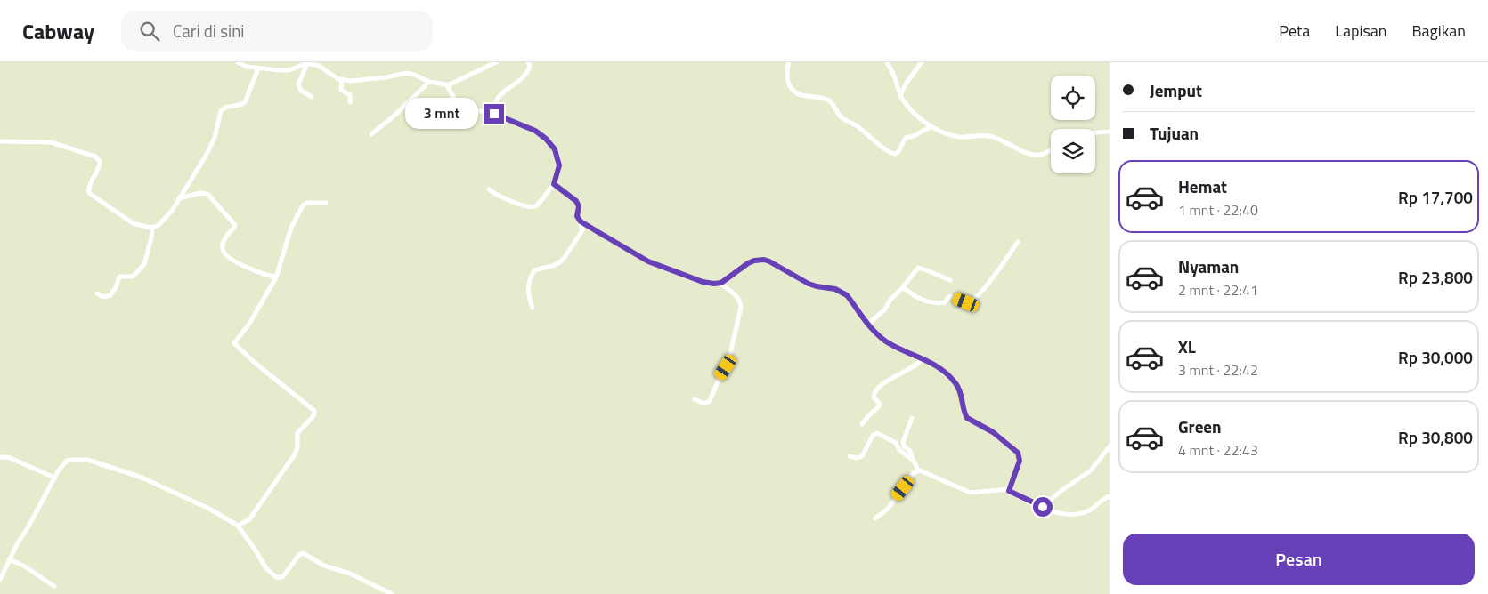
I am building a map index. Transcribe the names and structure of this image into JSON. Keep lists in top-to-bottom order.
{
  "page": {
    "header": "Cabway",
    "search": "Cari di sini",
    "nav": ["Peta", "Lapisan", "Bagikan"],
    "banner": ["Jemput", "Tujuan"],
    "bubble": "3 mnt",
    "list": [
      {
        "name": "Hemat",
        "note": "1 mnt · 22:40",
        "value": "Rp 17,700"
      },
      {
        "name": "Nyaman",
        "note": "2 mnt · 22:41",
        "value": "Rp 23,800"
      },
      {
        "name": "XL",
        "note": "3 mnt · 22:42",
        "value": "Rp 30,000"
      },
      {
        "name": "Green",
        "note": "4 mnt · 22:43",
        "value": "Rp 30,800"
      }
    ],
    "buttons": "Pesan"
  }
}
